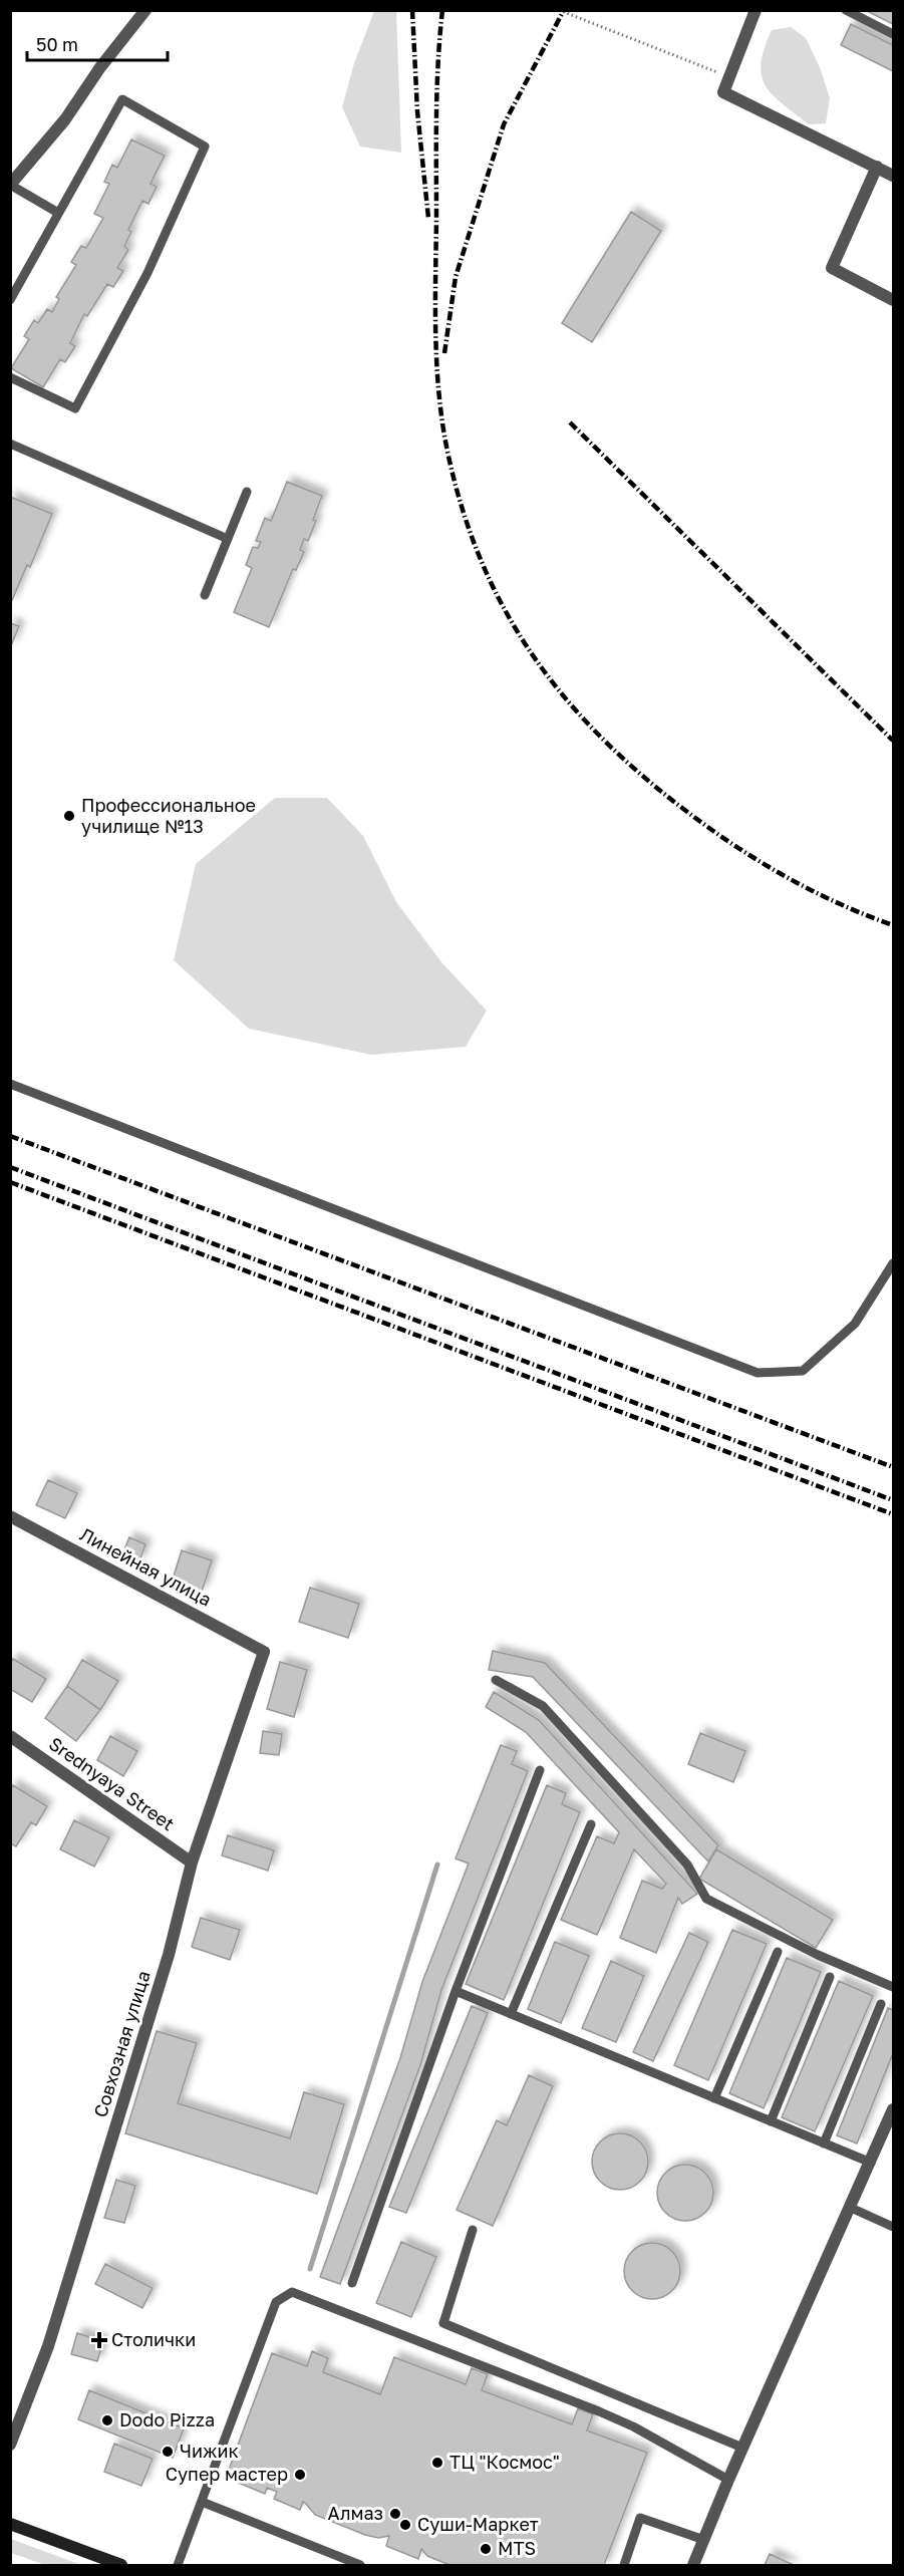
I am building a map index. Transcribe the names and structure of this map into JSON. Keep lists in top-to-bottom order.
{
  "streets": {
    "street": ["Линейная улица", "Srednyaya Street", "Совхозная улица"]
  },
  "crossings": [
    ["Линейная улица", "Совхозная улица"],
    ["Srednyaya Street", "Совхозная улица"]
  ],
  "places": {
    "other": [
      "Профессиональное училище №13",
      "Dodo Pizza",
      "Чижик",
      "ТЦ \"Космос\"",
      "Супер мастер",
      "Алмаз",
      "Суши-Маркет",
      "MTS"
    ],
    "health": ["Столички"]
  },
  "scale_bar": "50 m"
}
